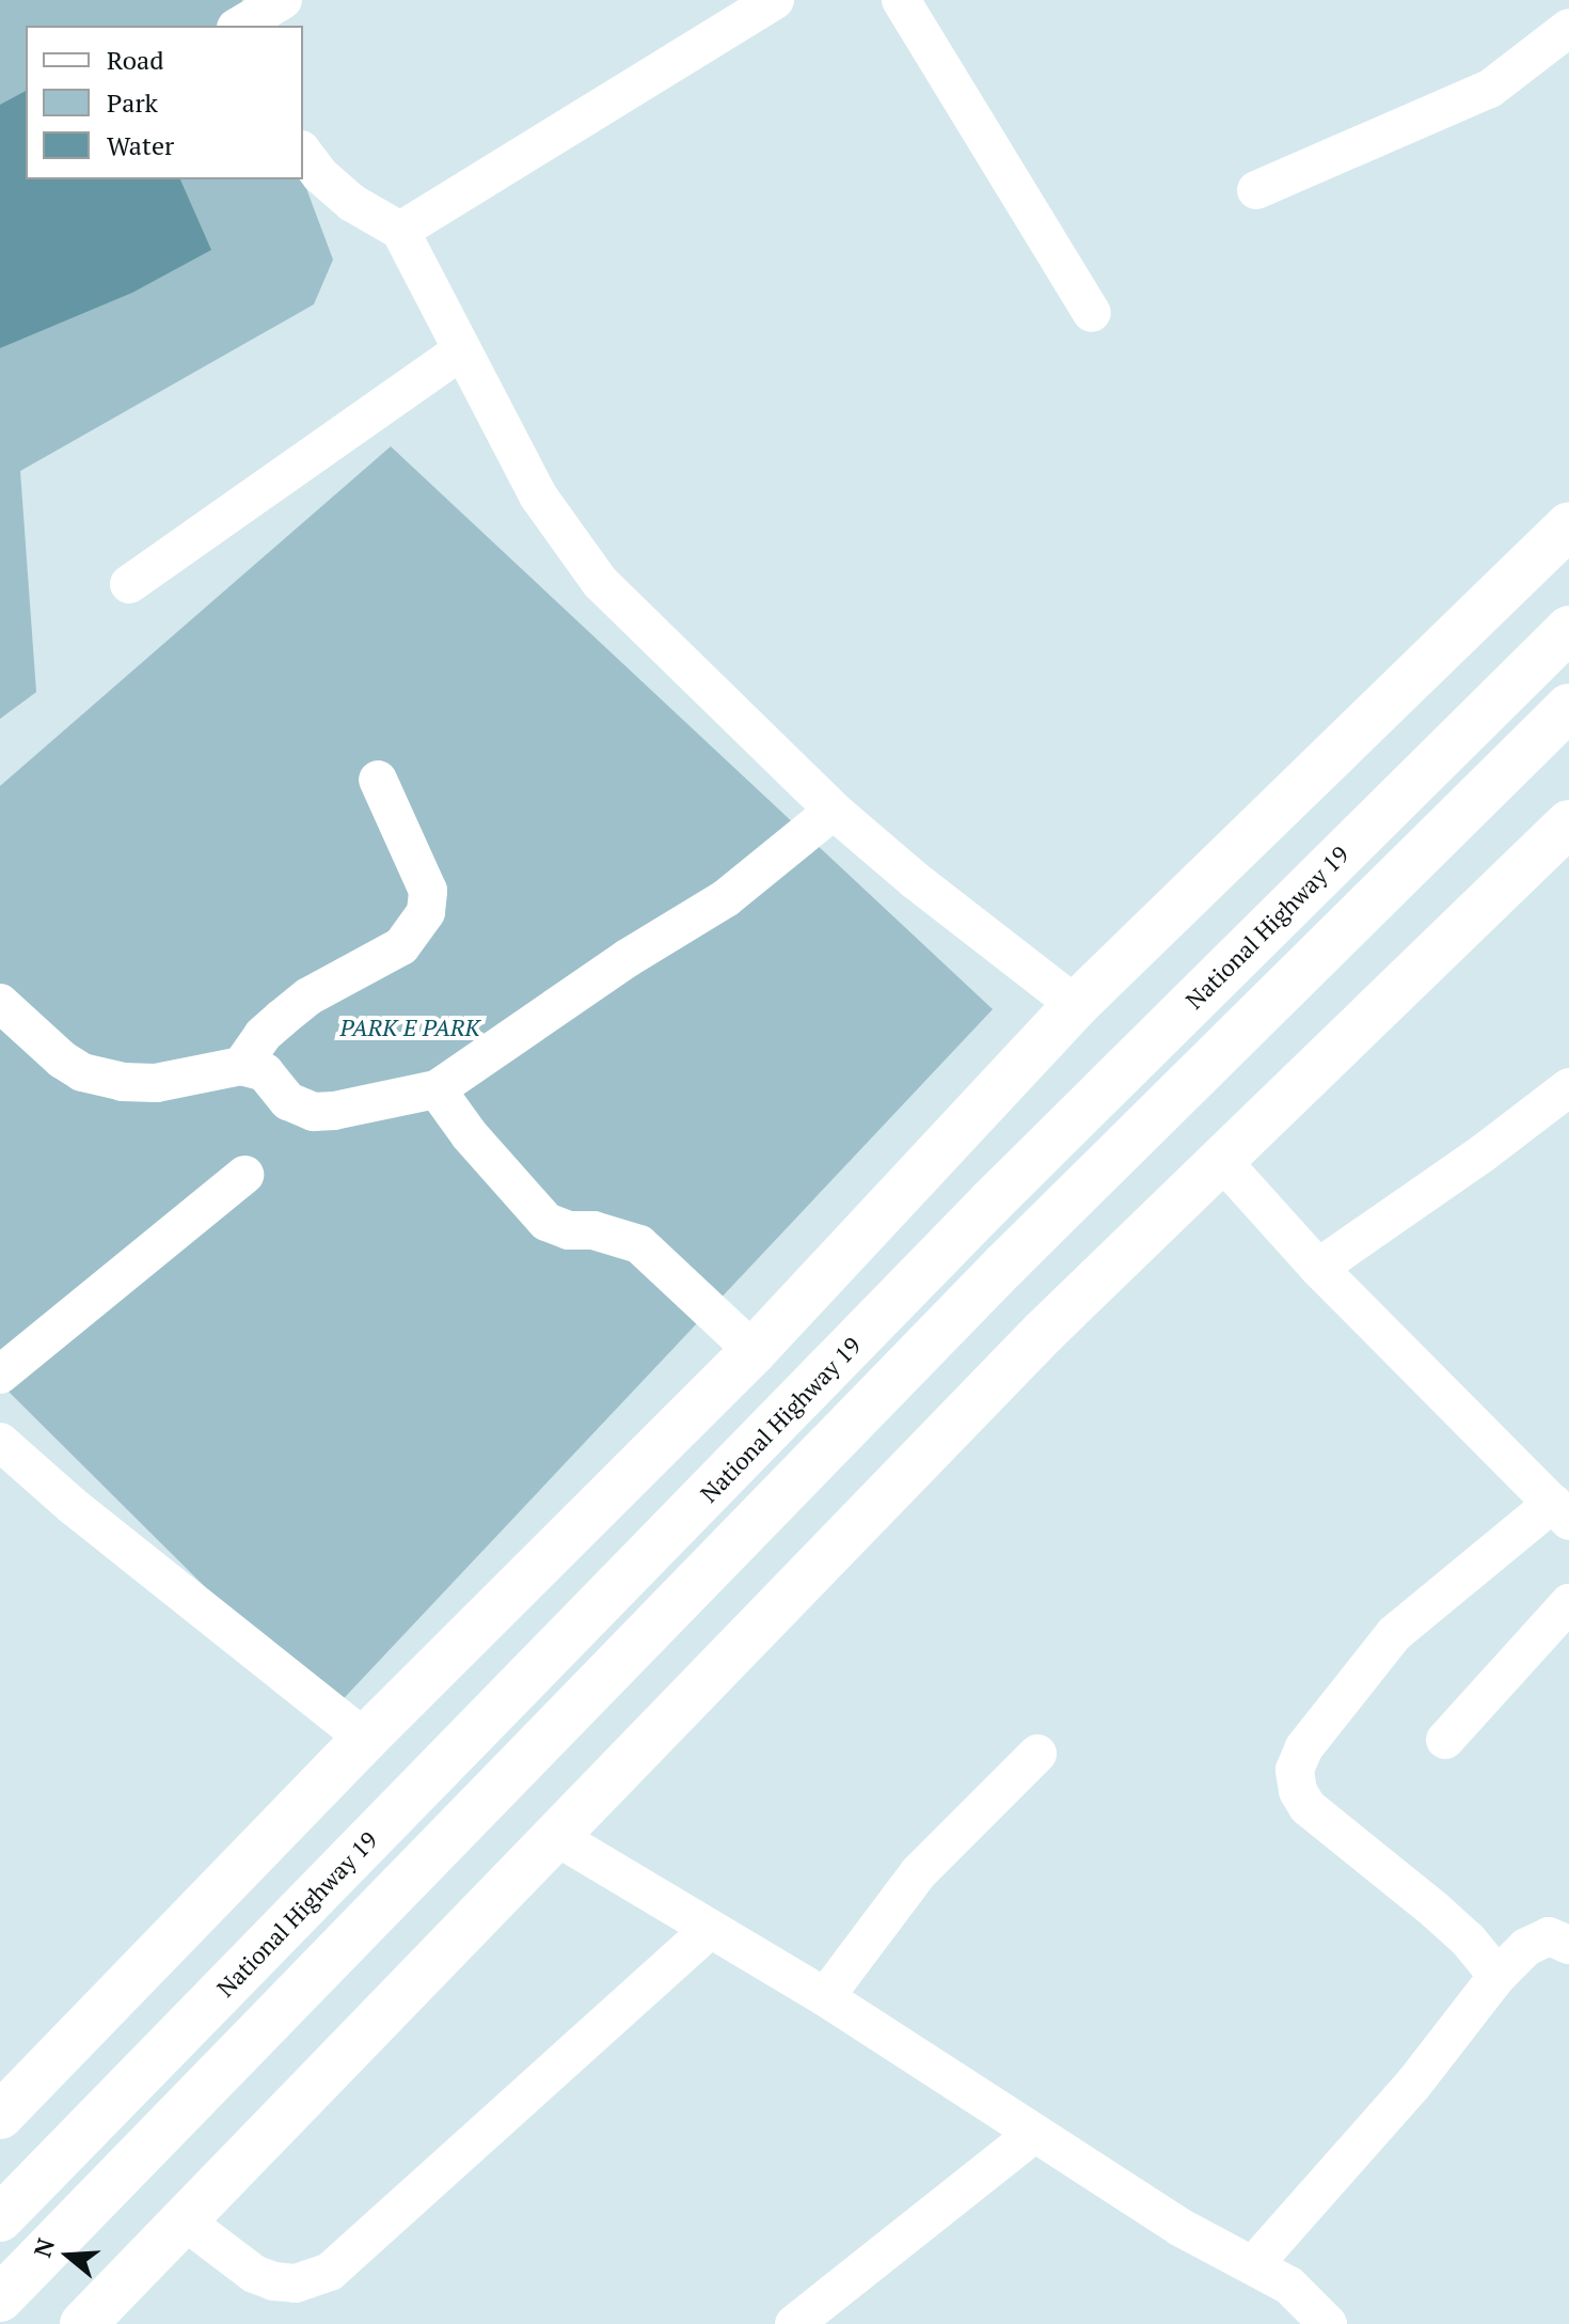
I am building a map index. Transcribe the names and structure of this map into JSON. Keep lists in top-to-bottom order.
{
  "streets": {
    "main road": ["National Highway 19"]
  },
  "parks": ["PARK E PARK"],
  "legend": ["Road", "Park", "Water"],
  "north": "left"
}
